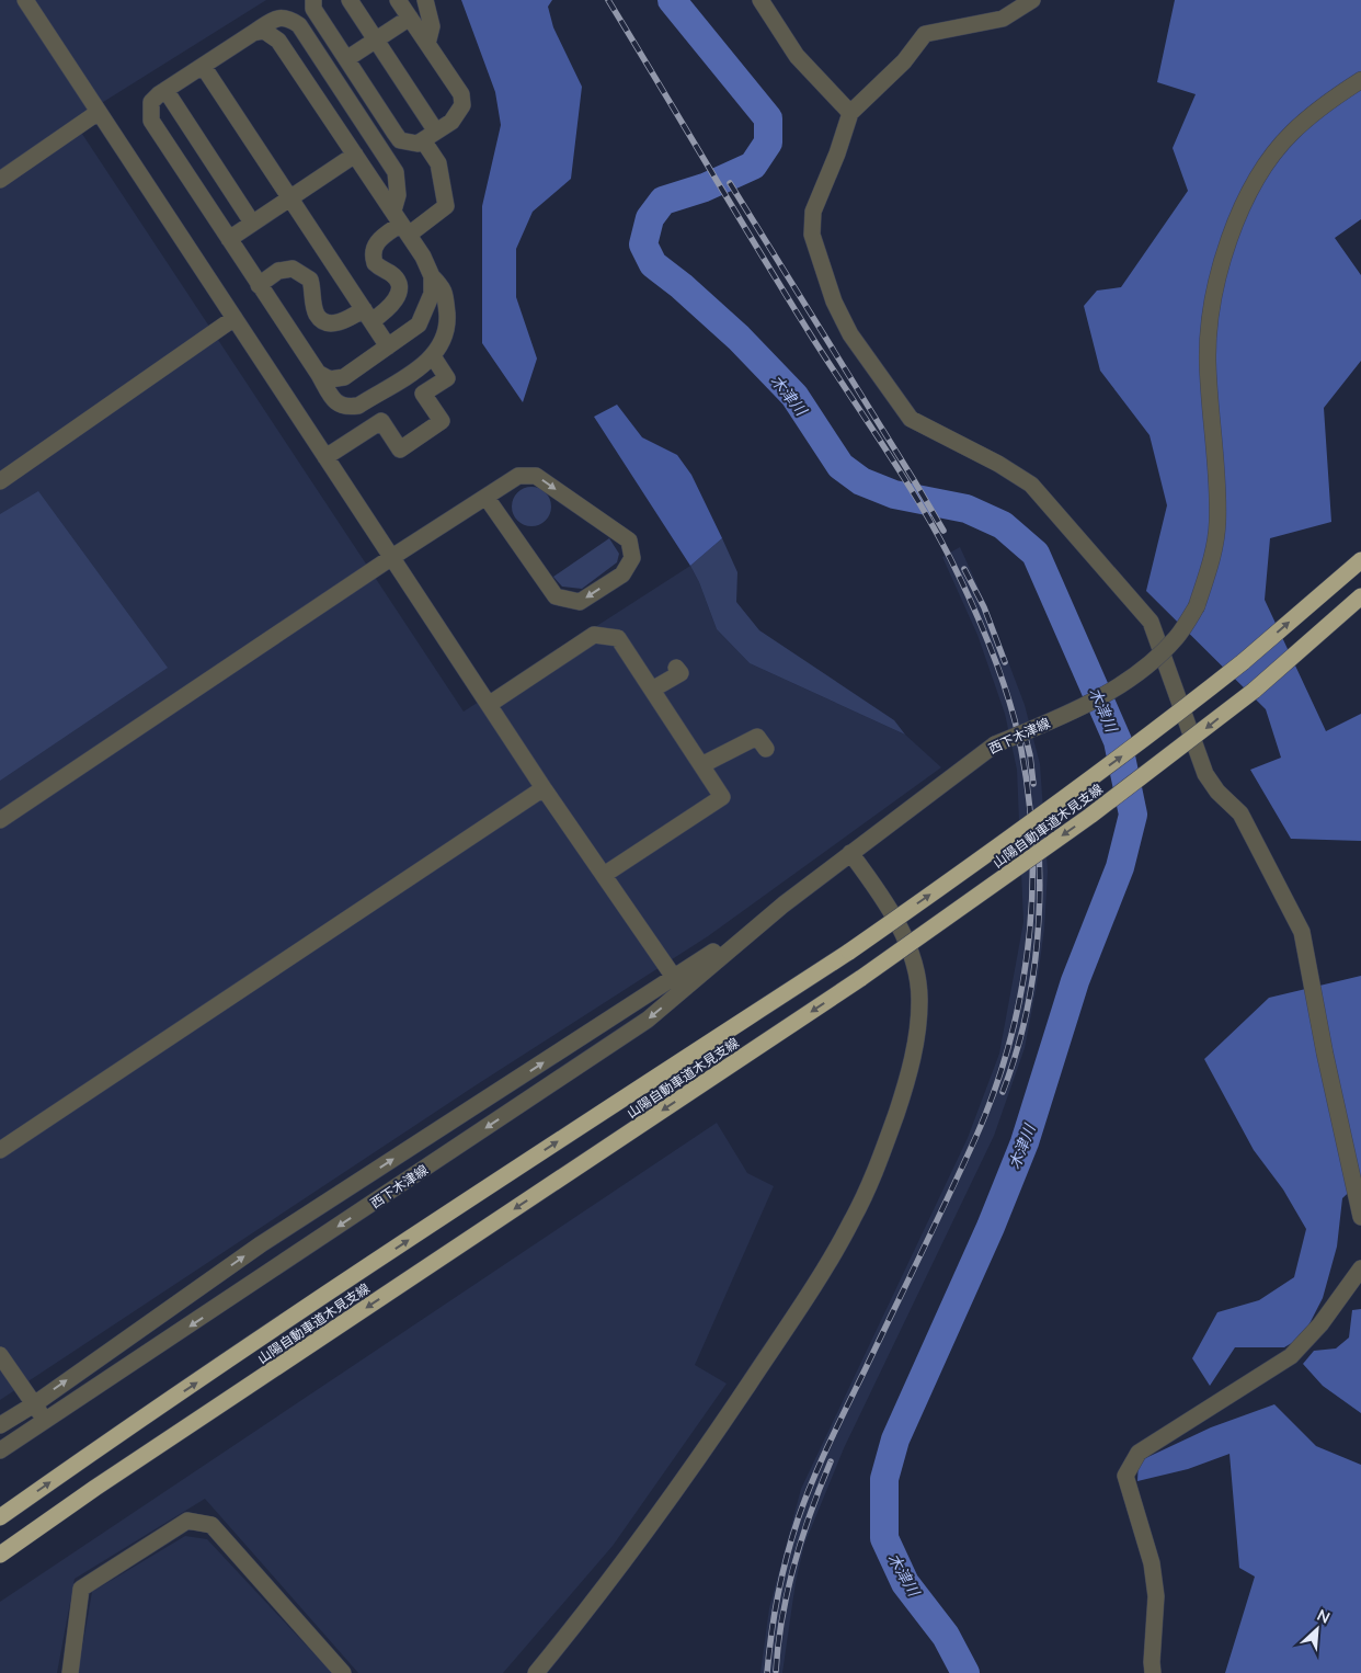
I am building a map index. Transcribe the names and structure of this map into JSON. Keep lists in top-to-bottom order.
{
  "streets": {
    "highway": ["山陽自動車道木見支線"],
    "street": ["西下木津線"]
  },
  "water": ["木津川"],
  "north": "top right"
}
